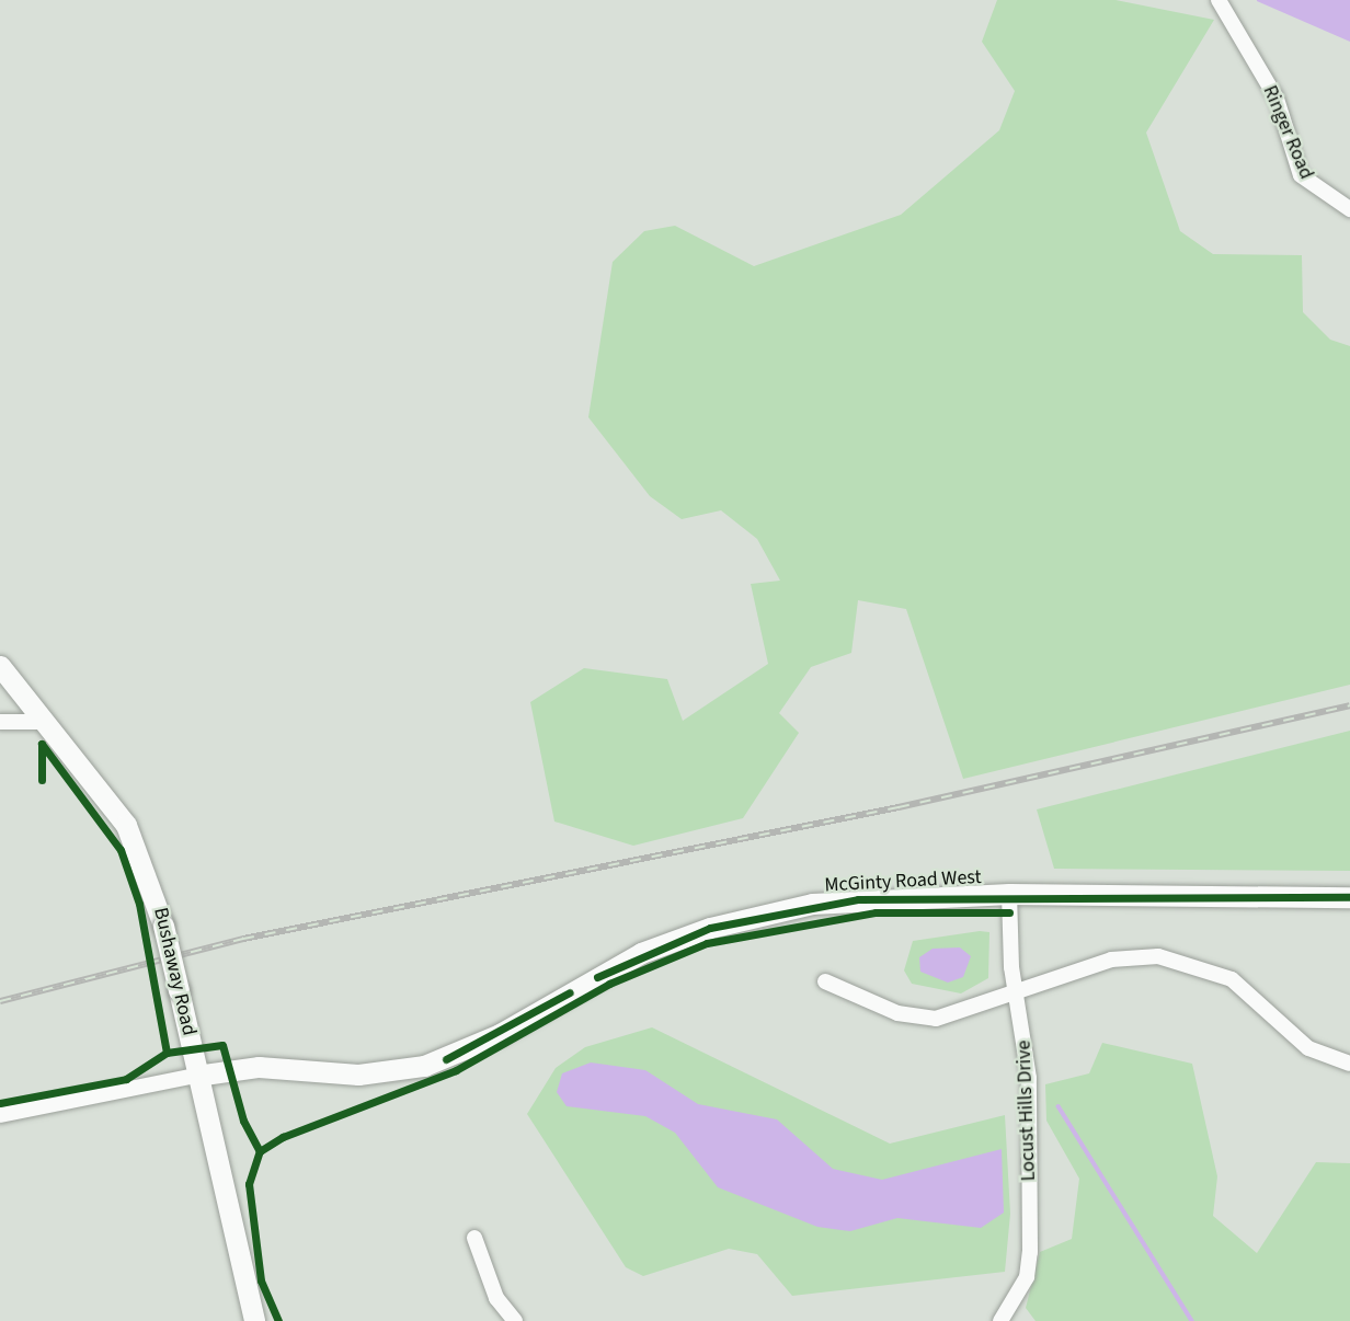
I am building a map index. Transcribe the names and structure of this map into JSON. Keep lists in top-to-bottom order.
{
  "streets": {
    "main road": ["McGinty Road West", "Bushaway Road"],
    "street": ["Ringer Road", "Locust Hills Drive"]
  },
  "crossings": [
    ["McGinty Road West", "Bushaway Road"],
    ["McGinty Road West", "Locust Hills Drive"]
  ]
}
